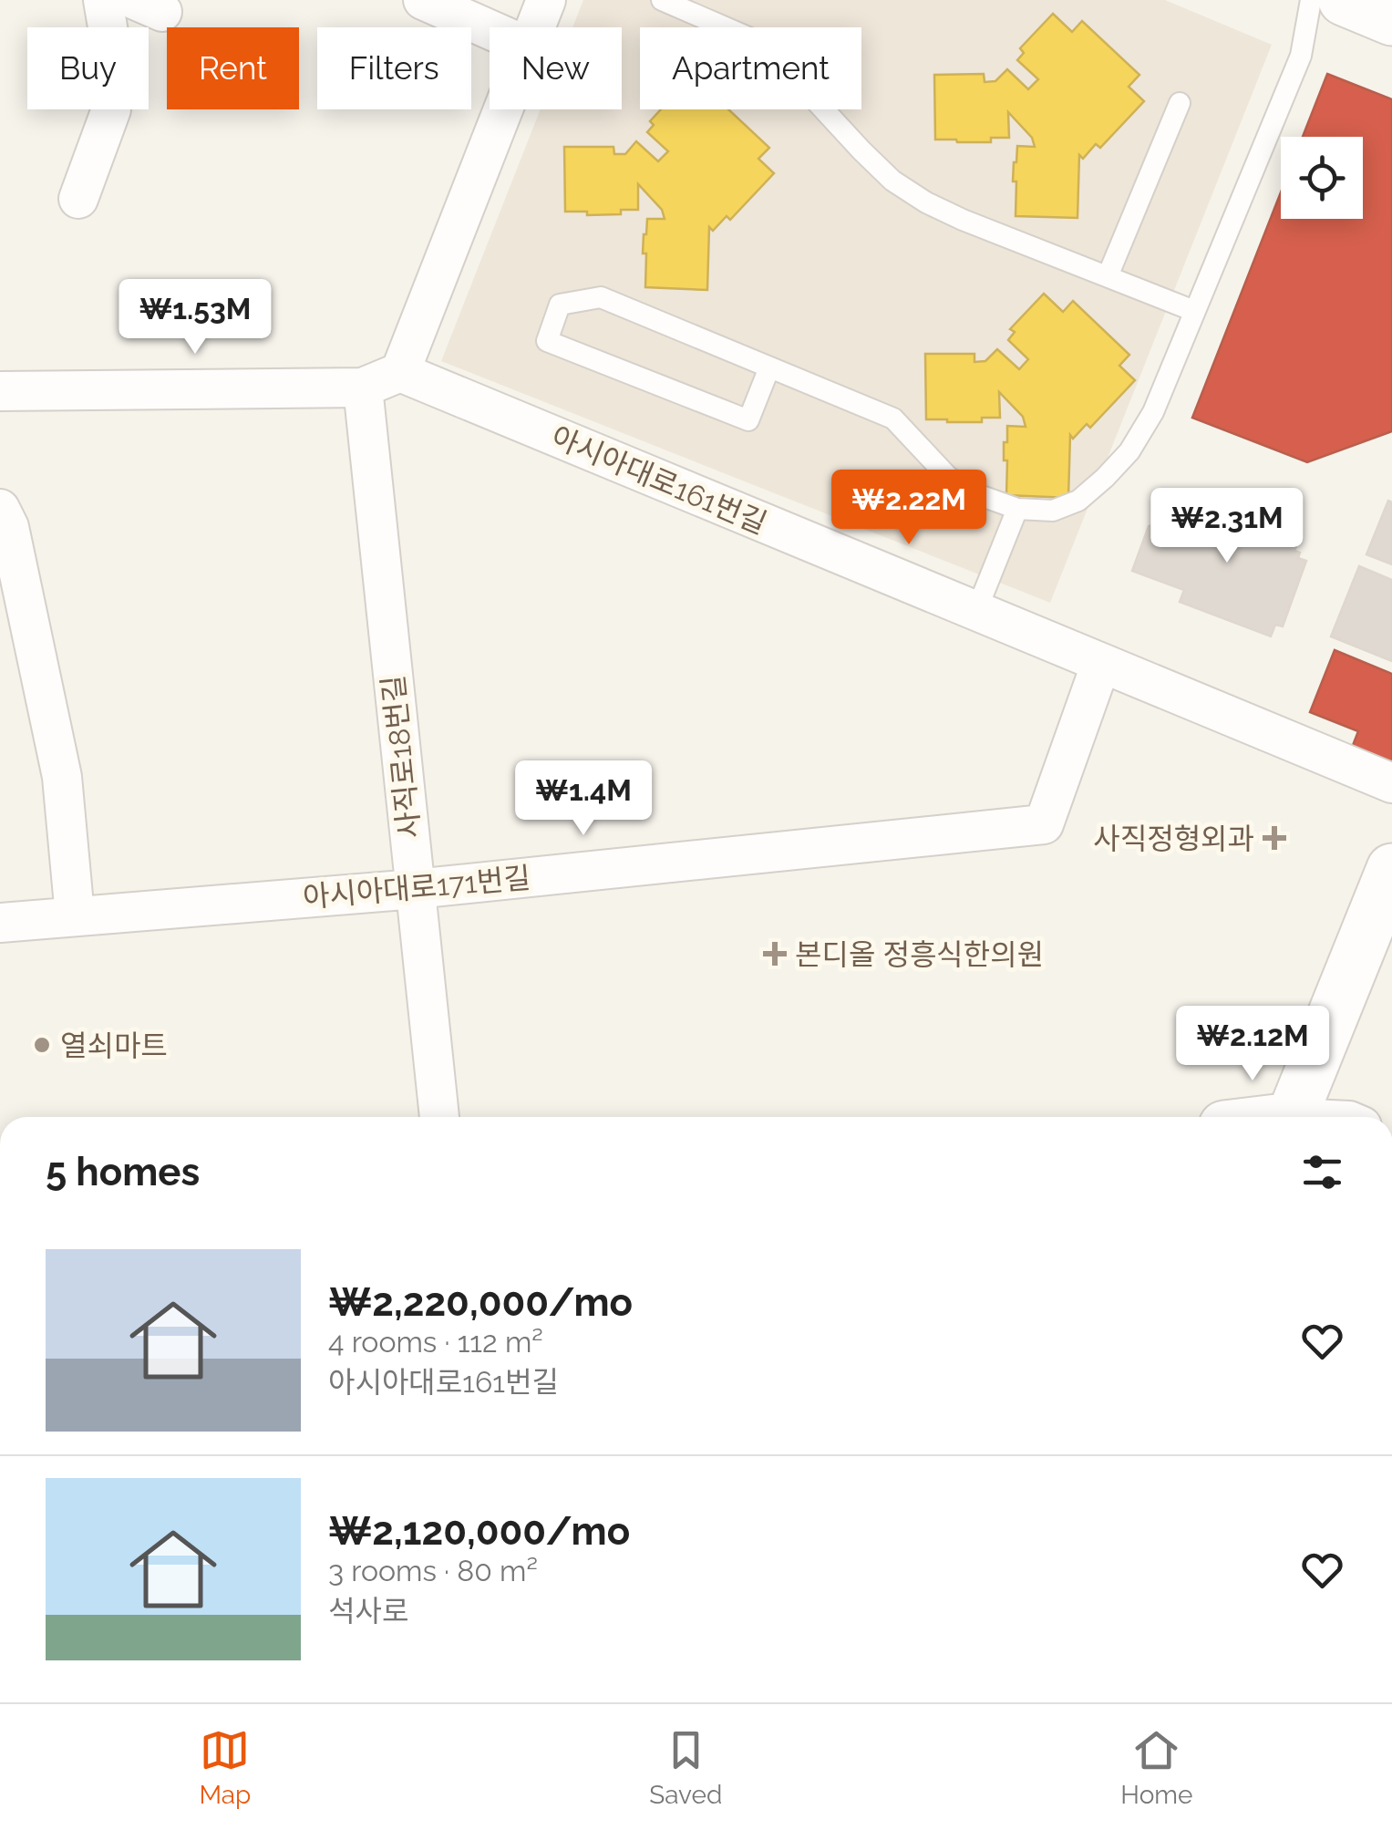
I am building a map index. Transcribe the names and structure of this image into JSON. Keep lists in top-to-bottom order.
{
  "streets": {
    "street": ["아시아대로161번길", "사직로18번길", "아시아대로171번길"]
  },
  "crossings": [
    ["아시아대로161번길", "아시아대로171번길"],
    ["사직로18번길", "아시아대로171번길"]
  ],
  "places": {
    "health": ["사직정형외과", "본디올 정흥식한의원"],
    "other": ["열쇠마트"]
  },
  "page": {
    "chip": [
      "Buy",
      "Rent",
      "Filters",
      "New",
      "Apartment"
    ],
    "price": [
      "₩1.53M",
      "₩2.22M",
      "₩2.31M",
      "₩1.4M",
      "₩2.12M"
    ],
    "heading": "5 homes",
    "list": [
      {
        "name": "₩2,220,000/mo",
        "note": "4 rooms · 112 m² · 아시아대로161번길"
      },
      {
        "name": "₩2,120,000/mo",
        "note": "3 rooms · 80 m² · 석사로"
      }
    ],
    "tabs": ["Map", "Saved", "Home"]
  }
}
